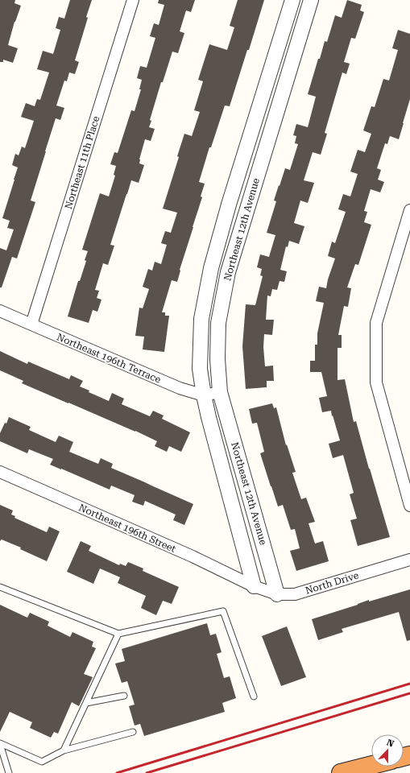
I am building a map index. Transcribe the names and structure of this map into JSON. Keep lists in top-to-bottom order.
{
  "streets": {
    "street": [
      "Northeast 11th Place",
      "Northeast 12th Avenue",
      "Northeast 196th Terrace",
      "Northeast 196th Street",
      "North Drive"
    ]
  },
  "crossings": [
    ["Northeast 11th Place", "Northeast 196th Terrace"],
    ["Northeast 12th Avenue", "Northeast 196th Terrace"],
    ["Northeast 12th Avenue", "Northeast 196th Street"],
    ["Northeast 12th Avenue", "North Drive"],
    ["Northeast 196th Street", "North Drive"]
  ],
  "north": "top"
}
